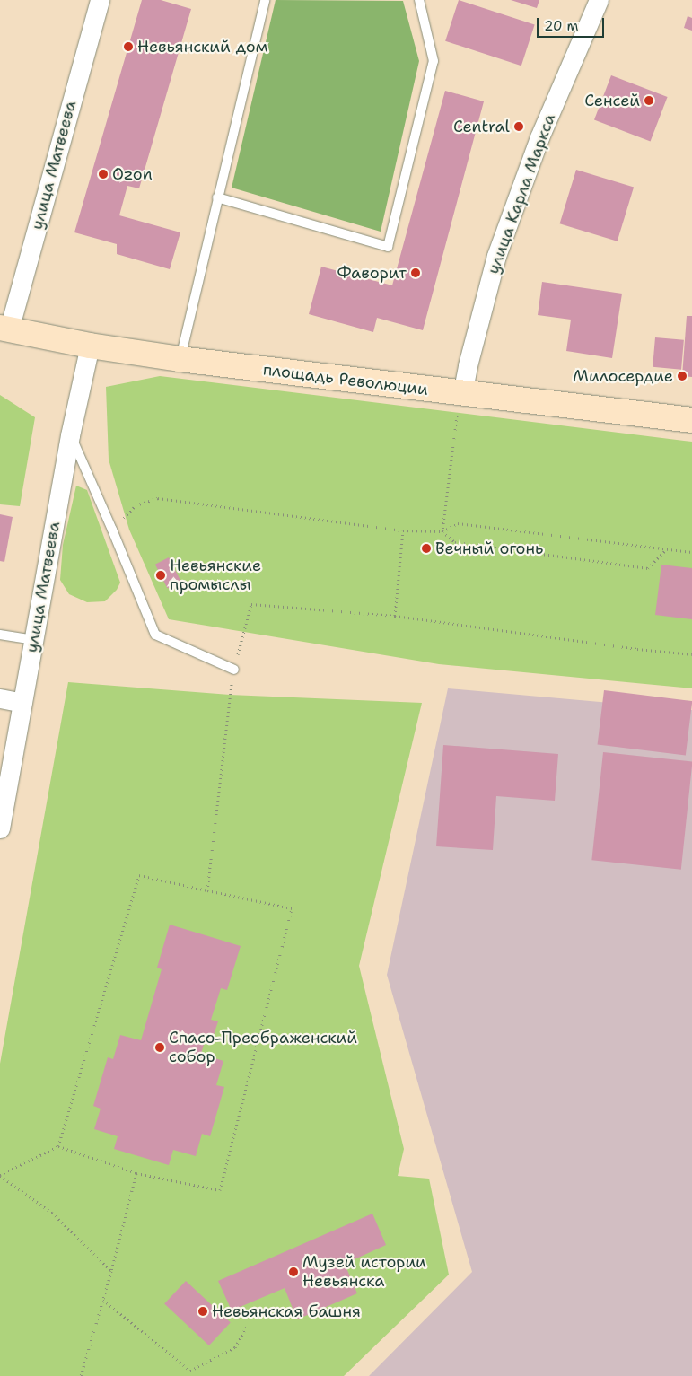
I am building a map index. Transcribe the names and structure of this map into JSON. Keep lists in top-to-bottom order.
{
  "streets": {
    "street": ["улица Матвеева", "улица Карла Маркса", "площадь Революции"]
  },
  "crossings": [
    ["улица Матвеева", "площадь Революции"],
    ["улица Карла Маркса", "площадь Революции"]
  ],
  "places": [
    "Невьянский дом",
    "Сенсей",
    "Central",
    "Ozon",
    "Фаворит",
    "Милосердие",
    "Вечный огонь",
    "Невьянские промыслы",
    "Спасо-Преображенский собор",
    "Музей истории Невьянска",
    "Невьянская башня"
  ],
  "scale_bar": "20 m"
}
